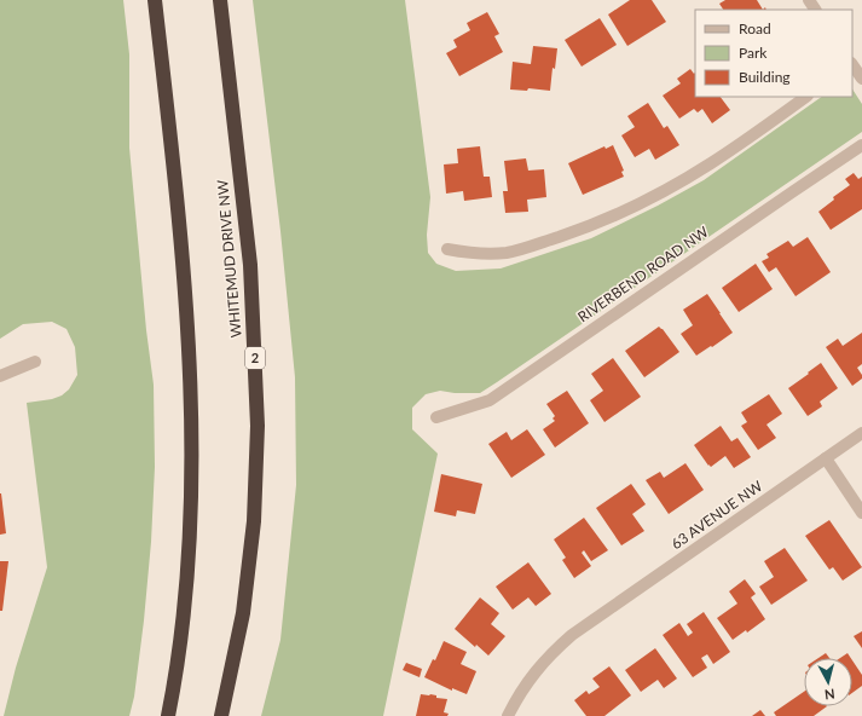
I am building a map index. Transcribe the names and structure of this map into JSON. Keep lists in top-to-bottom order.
{
  "streets": {
    "highway": ["WHITEMUD DRIVE NW", "2"],
    "street": ["RIVERBEND ROAD NW", "63 AVENUE NW"]
  },
  "legend": ["Road", "Park", "Building"],
  "north": "bottom"
}
